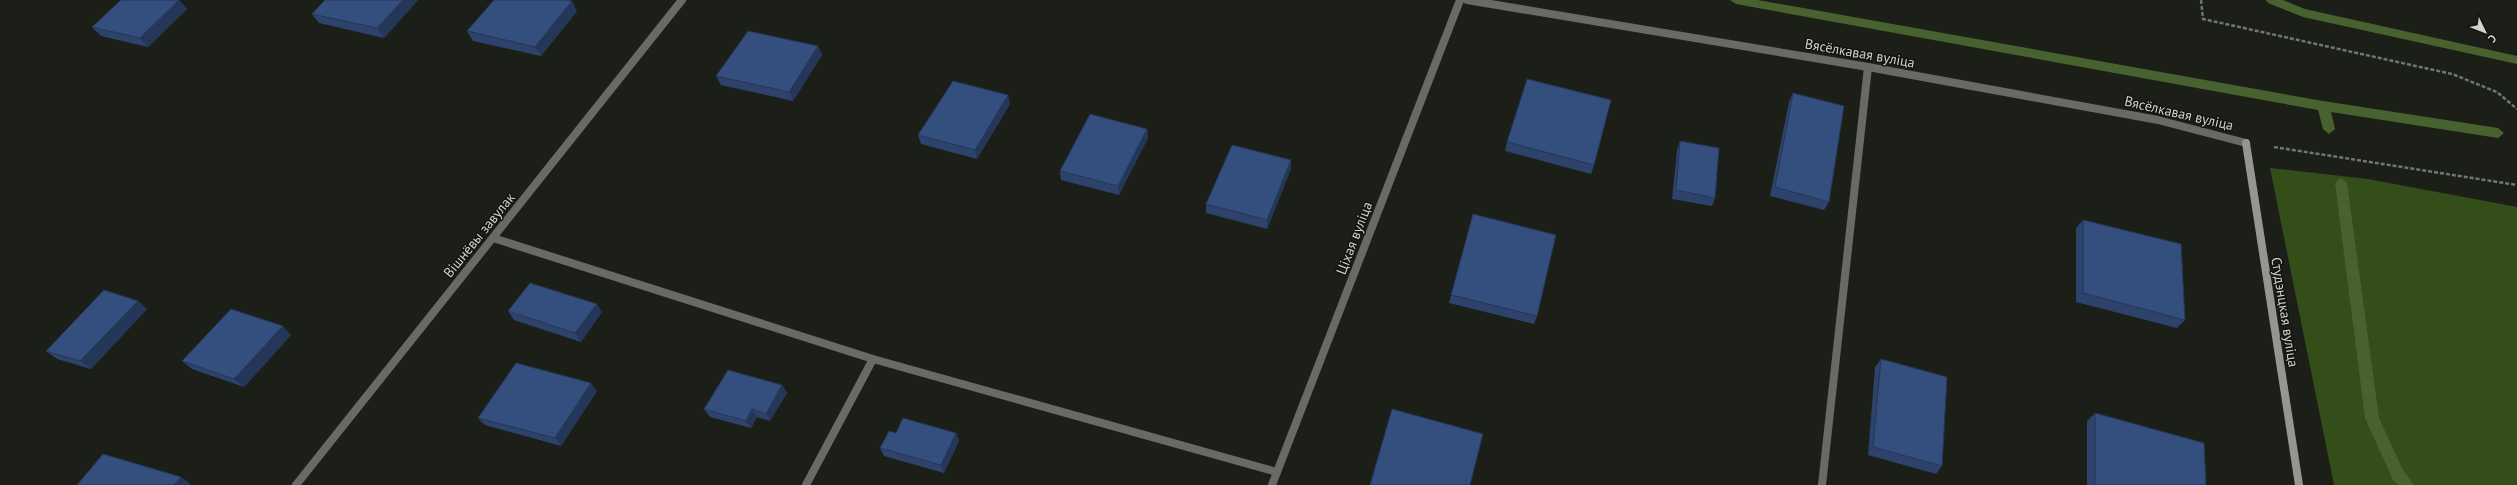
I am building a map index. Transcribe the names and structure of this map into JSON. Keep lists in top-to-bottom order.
{
  "streets": {
    "street": [
      "Вясёлкавая вуліца",
      "Вішнёвы завулак",
      "Ціхая вуліца",
      "Студэнцкая вуліца"
    ]
  },
  "crossings": [
    ["Вясёлкавая вуліца", "Студэнцкая вуліца"]
  ],
  "north": "bottom right"
}
